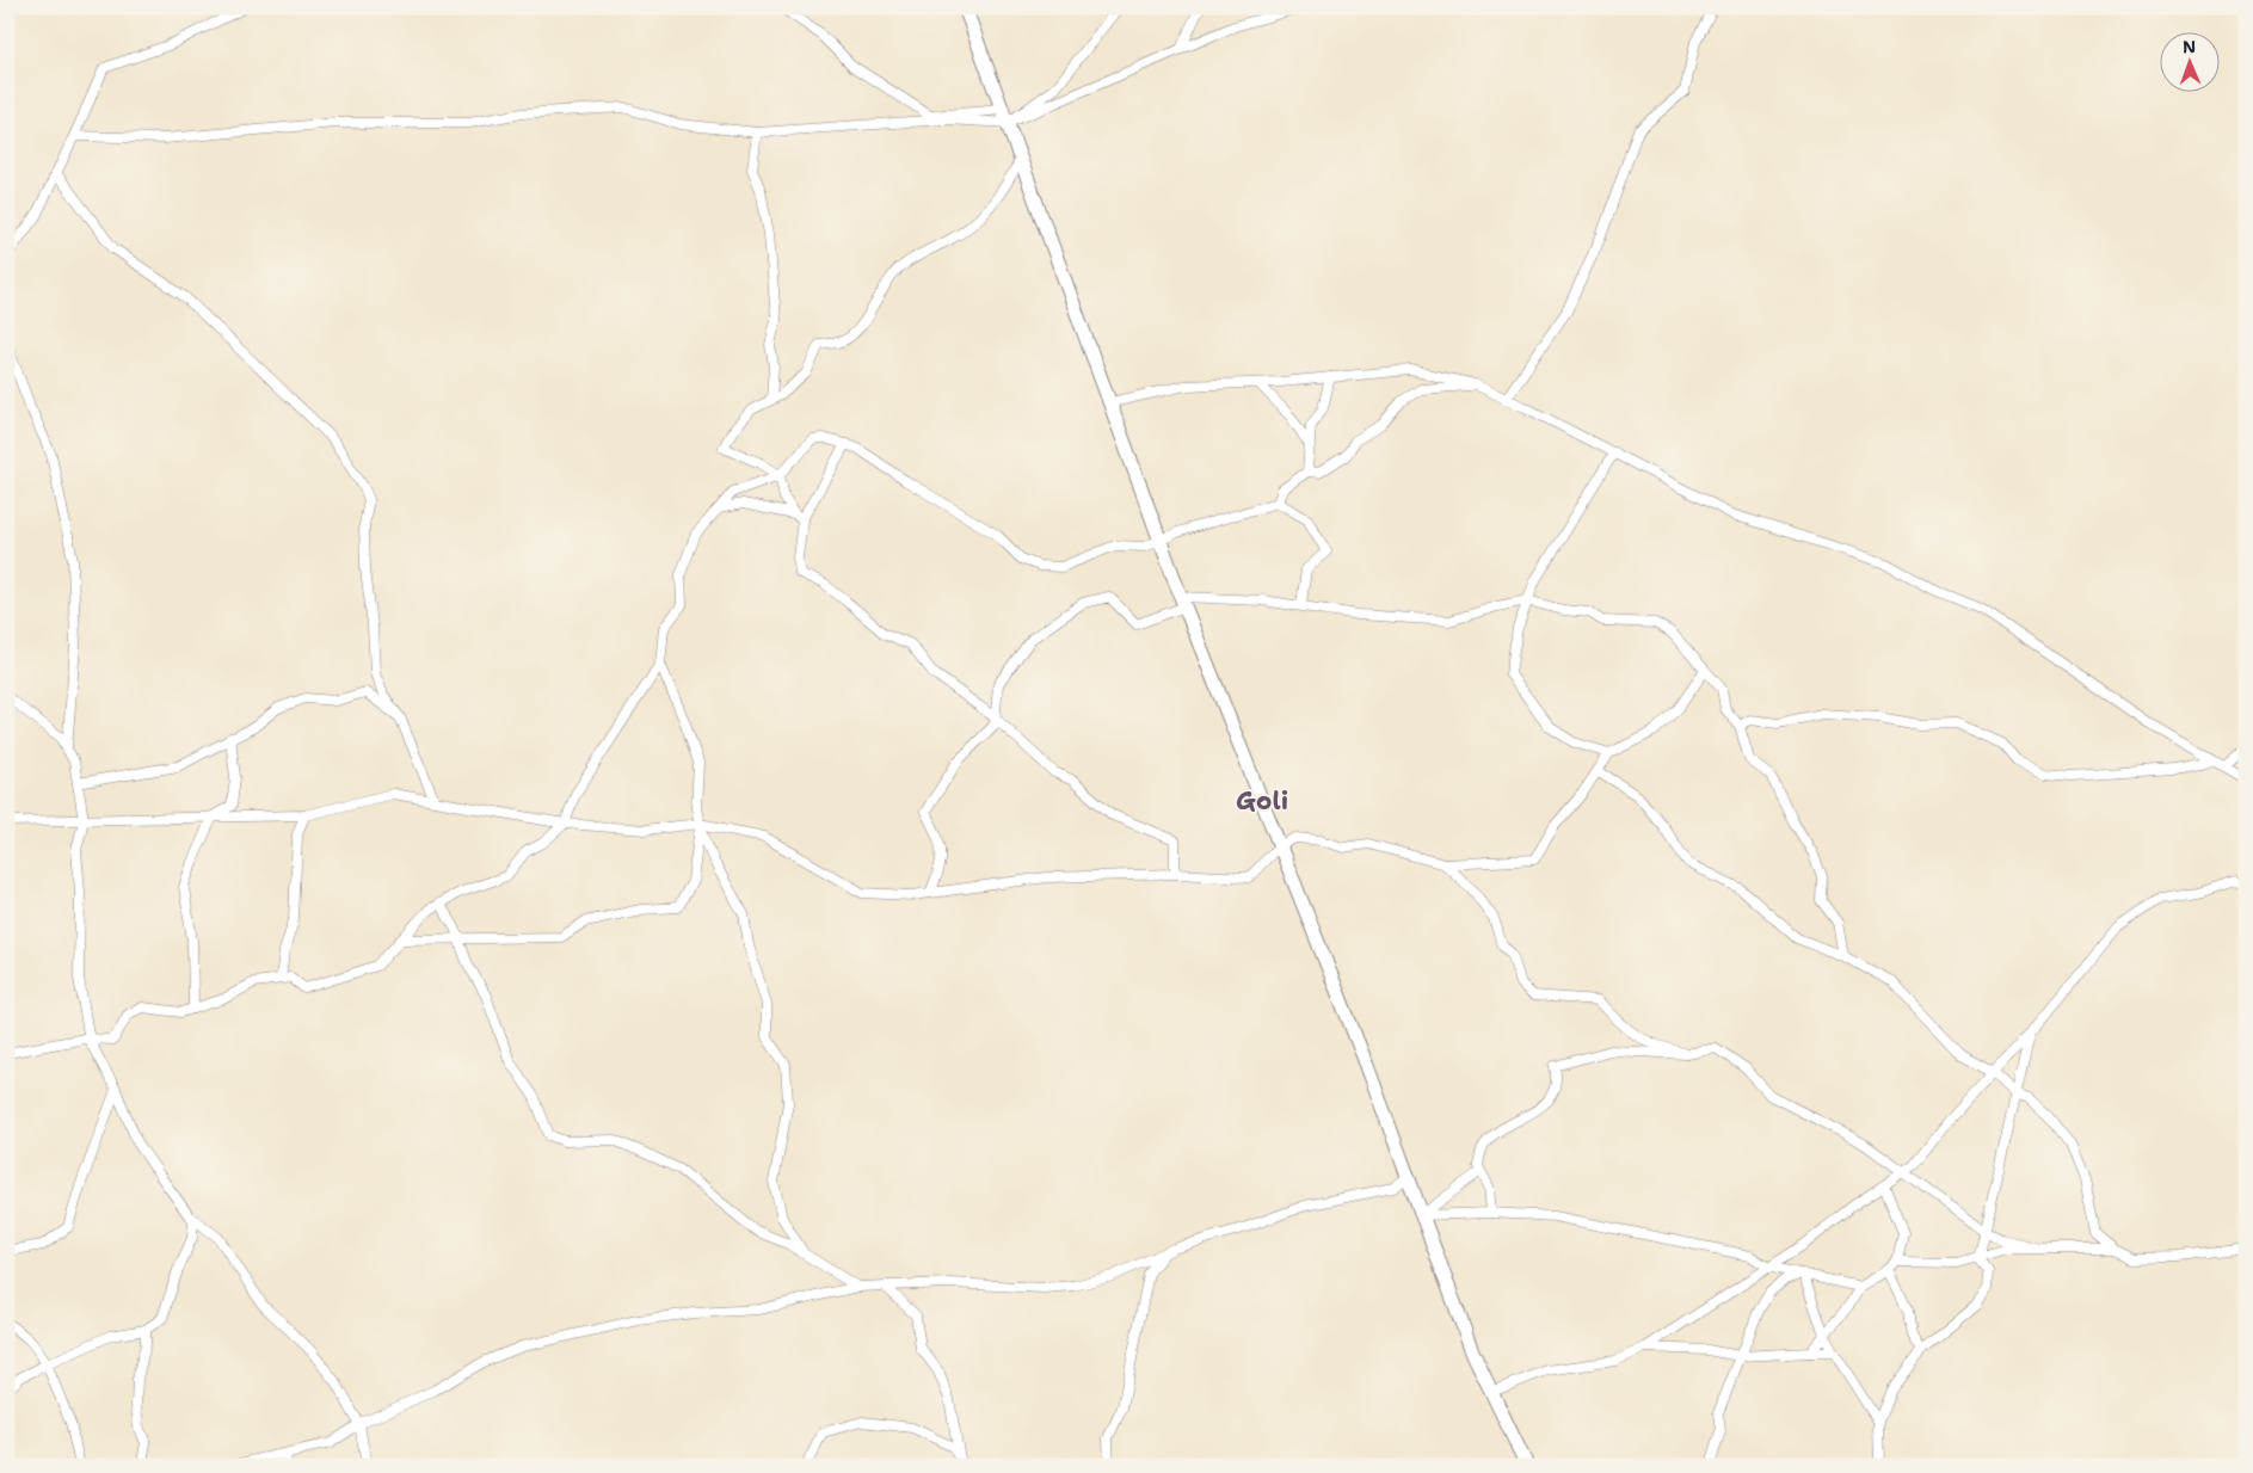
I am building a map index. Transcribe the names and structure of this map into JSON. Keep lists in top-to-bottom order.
{
  "districts": ["Goli"],
  "north": "top"
}
